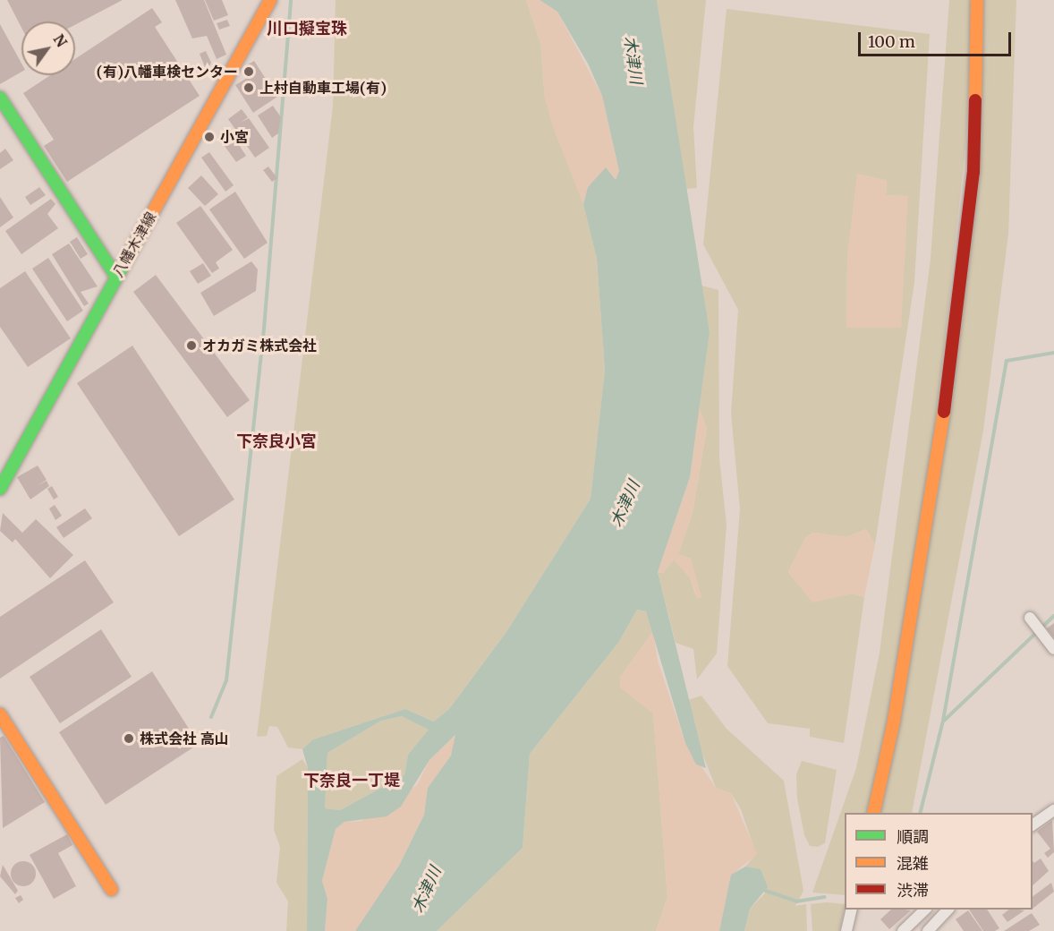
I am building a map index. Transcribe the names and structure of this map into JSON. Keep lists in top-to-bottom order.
{
  "streets": {
    "street": ["八幡木津線"]
  },
  "districts": ["川口擬宝珠", "下奈良小宮", "下奈良一丁堤"],
  "water": ["木津川"],
  "places": [
    "(有)八幡車検センター",
    "上村自動車工場(有)",
    "小宮",
    "オカガミ株式会社",
    "株式会社 高山"
  ],
  "legend": ["順調", "混雑", "渋滞"],
  "scale_bar": "100 m",
  "north": "top right"
}
